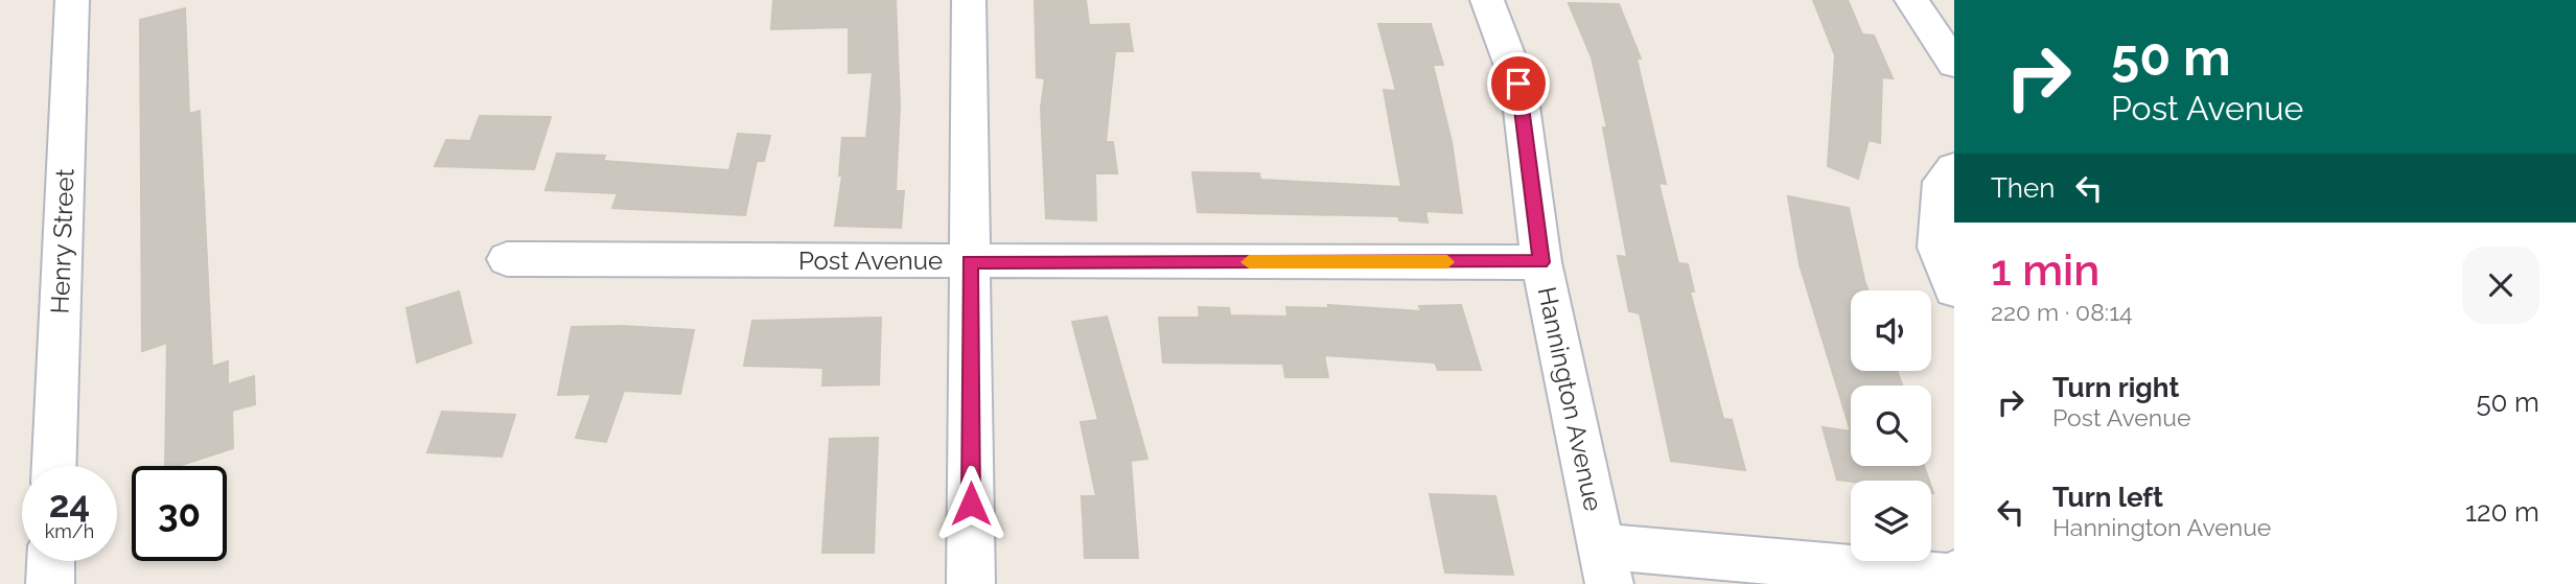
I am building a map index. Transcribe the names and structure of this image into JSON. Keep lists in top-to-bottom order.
{
  "streets": {
    "street": ["Henry Street", "Post Avenue", "Hannington Avenue"]
  },
  "crossings": [
    ["Post Avenue", "Hannington Avenue"]
  ],
  "page": {
    "turn": ["50 m", "Post Avenue"],
    "then": "Then",
    "heading": ["1 min", "220 m · 08:14"],
    "list": [
      {
        "name": "Turn right",
        "note": "Post Avenue",
        "value": "50 m"
      },
      {
        "name": "Turn left",
        "note": "Hannington Avenue",
        "value": "120 m"
      }
    ],
    "speed": "24 km/h",
    "limit": "30"
  }
}
